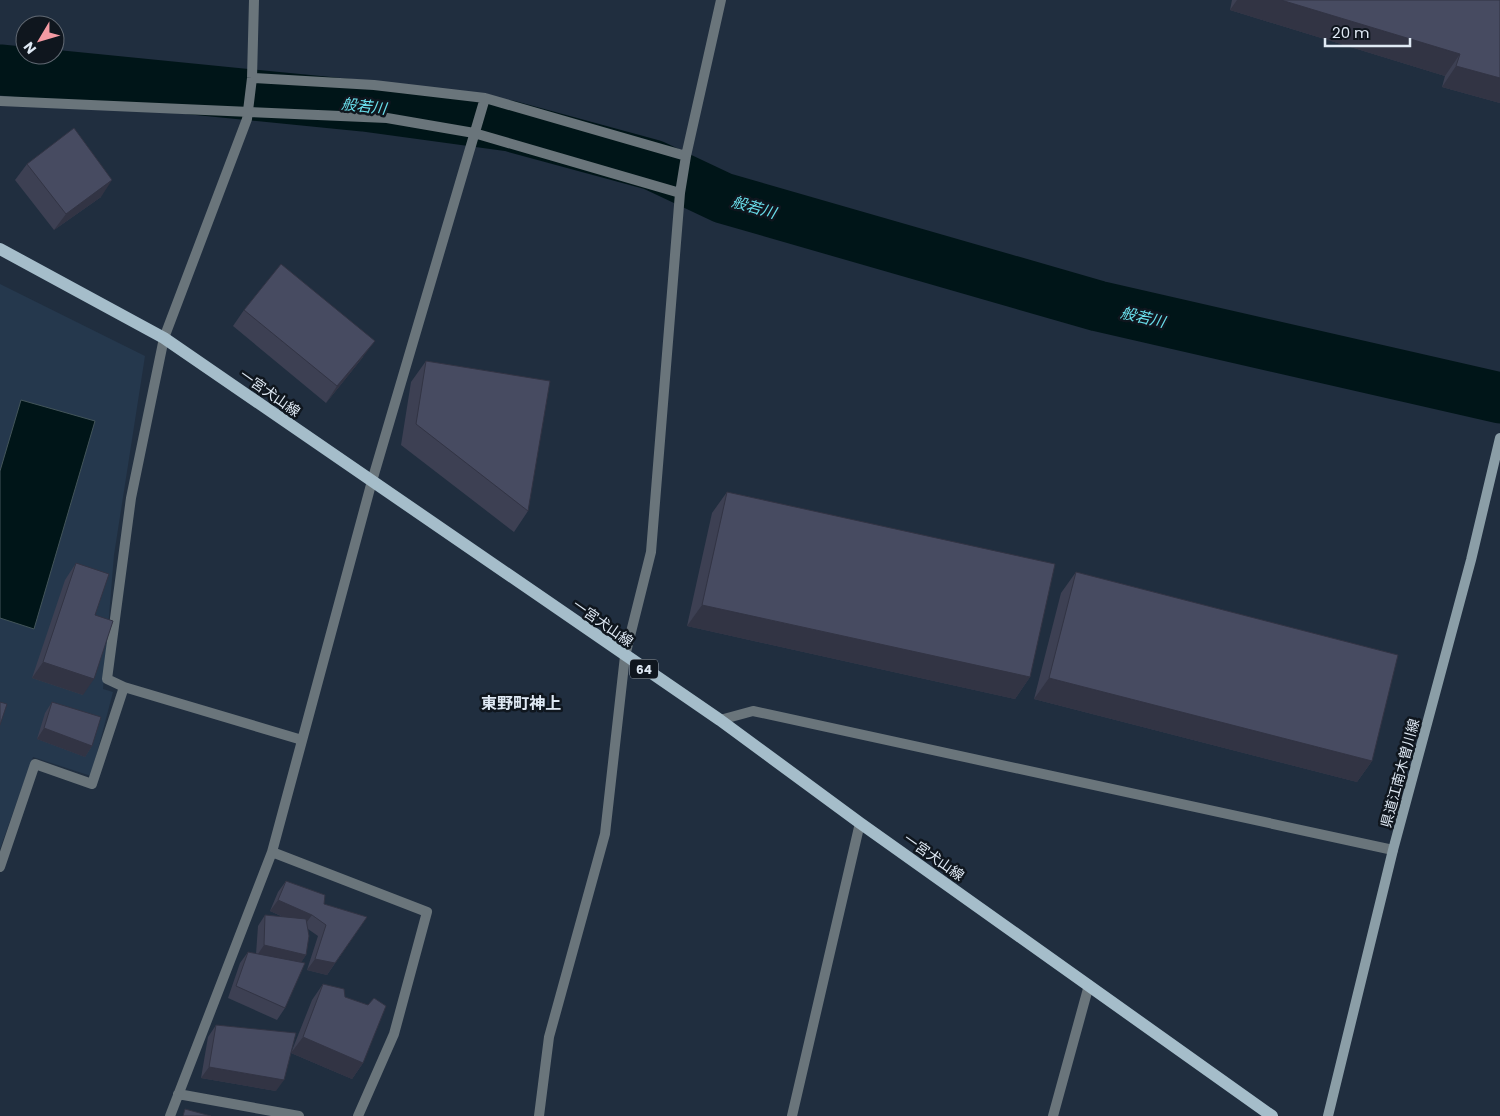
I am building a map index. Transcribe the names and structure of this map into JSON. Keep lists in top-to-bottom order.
{
  "streets": {
    "main road": ["一宮犬山線", "64", "県道江南木曽川線"]
  },
  "districts": ["東野町神上"],
  "water": ["般若川"],
  "scale_bar": "20 m",
  "north": "bottom left"
}
